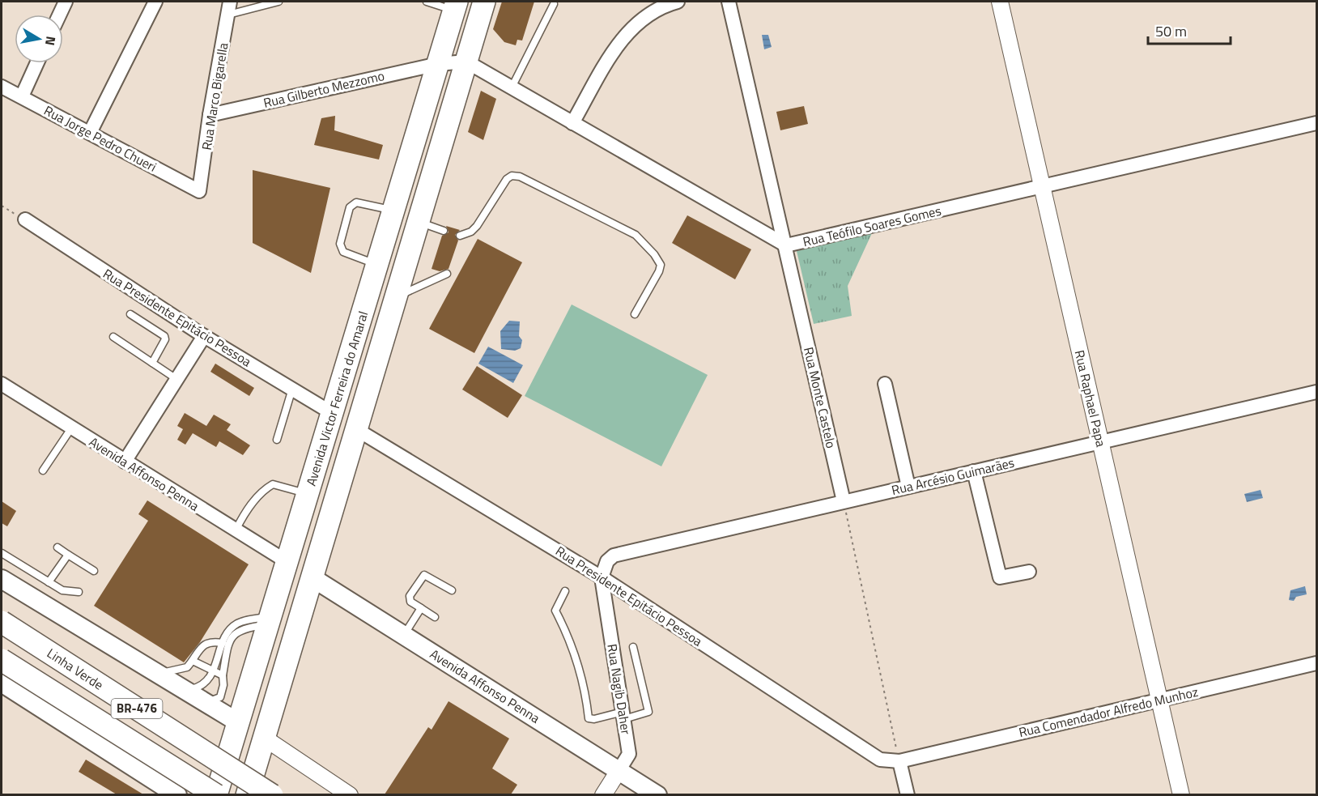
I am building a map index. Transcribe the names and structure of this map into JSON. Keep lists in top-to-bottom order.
{
  "streets": {
    "highway": ["Avenida Victor Ferreira do Amaral", "Linha Verde", "BR-476"],
    "main road": ["Avenida Affonso Penna"],
    "street": [
      "Rua Gilberto Mezzomo",
      "Rua Marco Bigarella",
      "Rua Jorge Pedro Chueri",
      "Rua Teófilo Soares Gomes",
      "Rua Presidente Epitácio Pessoa",
      "Rua Monte Castelo",
      "Rua Raphael Papa",
      "Rua Arcésio Guimarães",
      "Rua Nagib Daher",
      "Rua Comendador Alfredo Munhoz"
    ]
  },
  "crossings": [
    ["Rua Gilberto Mezzomo", "Rua Marco Bigarella"],
    ["Rua Gilberto Mezzomo", "Rua Teófilo Soares Gomes"],
    ["Rua Gilberto Mezzomo", "Avenida Victor Ferreira do Amaral"],
    ["Rua Marco Bigarella", "Rua Jorge Pedro Chueri"],
    ["Rua Teófilo Soares Gomes", "Rua Monte Castelo"],
    ["Rua Teófilo Soares Gomes", "Avenida Victor Ferreira do Amaral"],
    ["Rua Teófilo Soares Gomes", "Rua Raphael Papa"],
    ["Rua Presidente Epitácio Pessoa", "Avenida Victor Ferreira do Amaral"],
    ["Rua Presidente Epitácio Pessoa", "Rua Arcésio Guimarães"],
    ["Rua Presidente Epitácio Pessoa", "Rua Nagib Daher"],
    ["Rua Presidente Epitácio Pessoa", "Rua Comendador Alfredo Munhoz"],
    ["Rua Monte Castelo", "Rua Arcésio Guimarães"],
    ["Avenida Victor Ferreira do Amaral", "Avenida Affonso Penna"],
    ["Rua Raphael Papa", "Rua Arcésio Guimarães"],
    ["Rua Raphael Papa", "Rua Comendador Alfredo Munhoz"],
    ["Avenida Affonso Penna", "Rua Nagib Daher"],
    ["Rua Arcésio Guimarães", "Rua Nagib Daher"]
  ],
  "scale_bar": "50 m",
  "north": "right"
}
